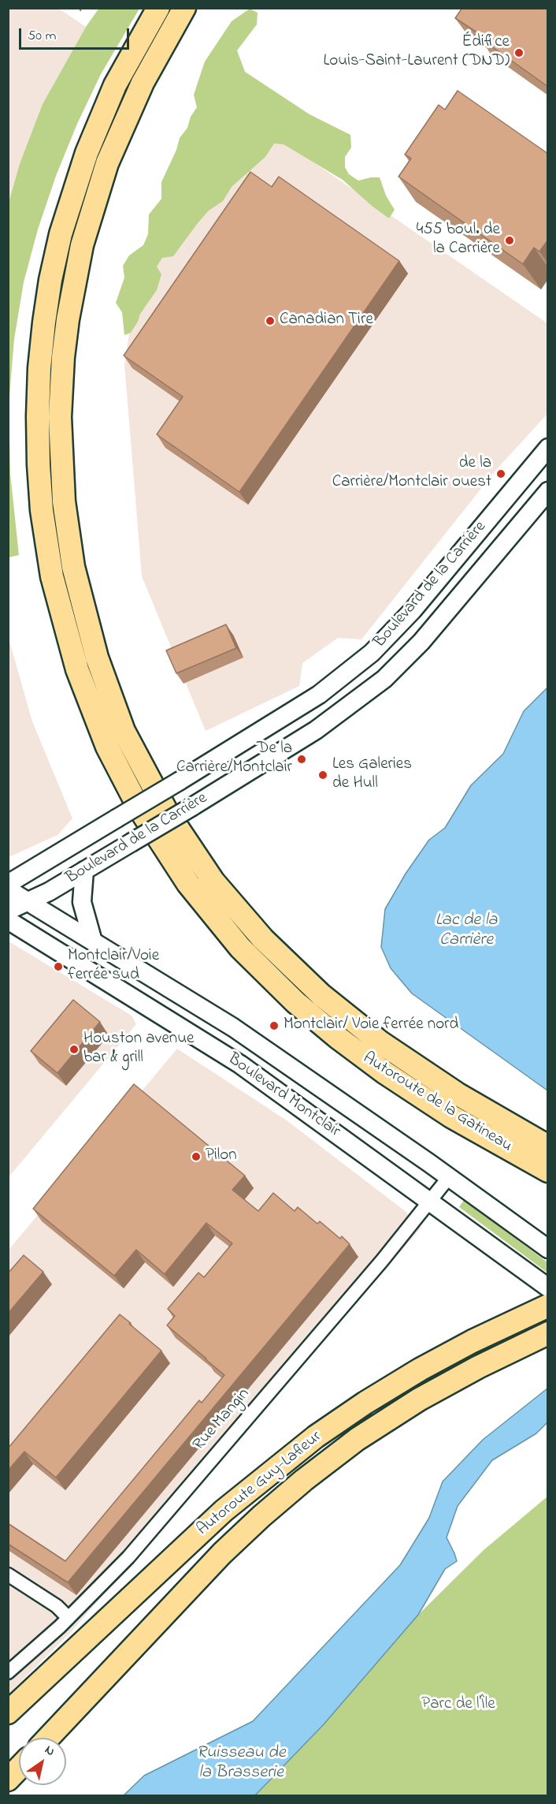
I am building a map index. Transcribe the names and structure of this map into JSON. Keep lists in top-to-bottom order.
{
  "streets": {
    "highway": ["Autoroute de la Gatineau", "Autoroute Guy-Lafleur"],
    "main road": ["Boulevard de la Carrière", "Boulevard Montclair"],
    "street": ["Rue Mangin"]
  },
  "crossings": [
    ["Boulevard de la Carrière", "Boulevard Montclair"],
    ["Boulevard Montclair", "Rue Mangin"]
  ],
  "water": ["Lac de la Carrière", "Ruisseau de la Brasserie"],
  "parks": ["Parc de l'Île"],
  "places": [
    "Édifice Louis-Saint-Laurent (DND)",
    "455 boul. de la Carrière",
    "Canadian Tire",
    "de la Carrière/Montclair ouest",
    "De la Carrière/Montclair",
    "Les Galeries de Hull",
    "Montclair/Voie ferrée sud",
    "Montclair/ Voie ferrée nord",
    "Houston avenue bar & grill",
    "Pilon"
  ],
  "scale_bar": "50 m",
  "north": "top right"
}
